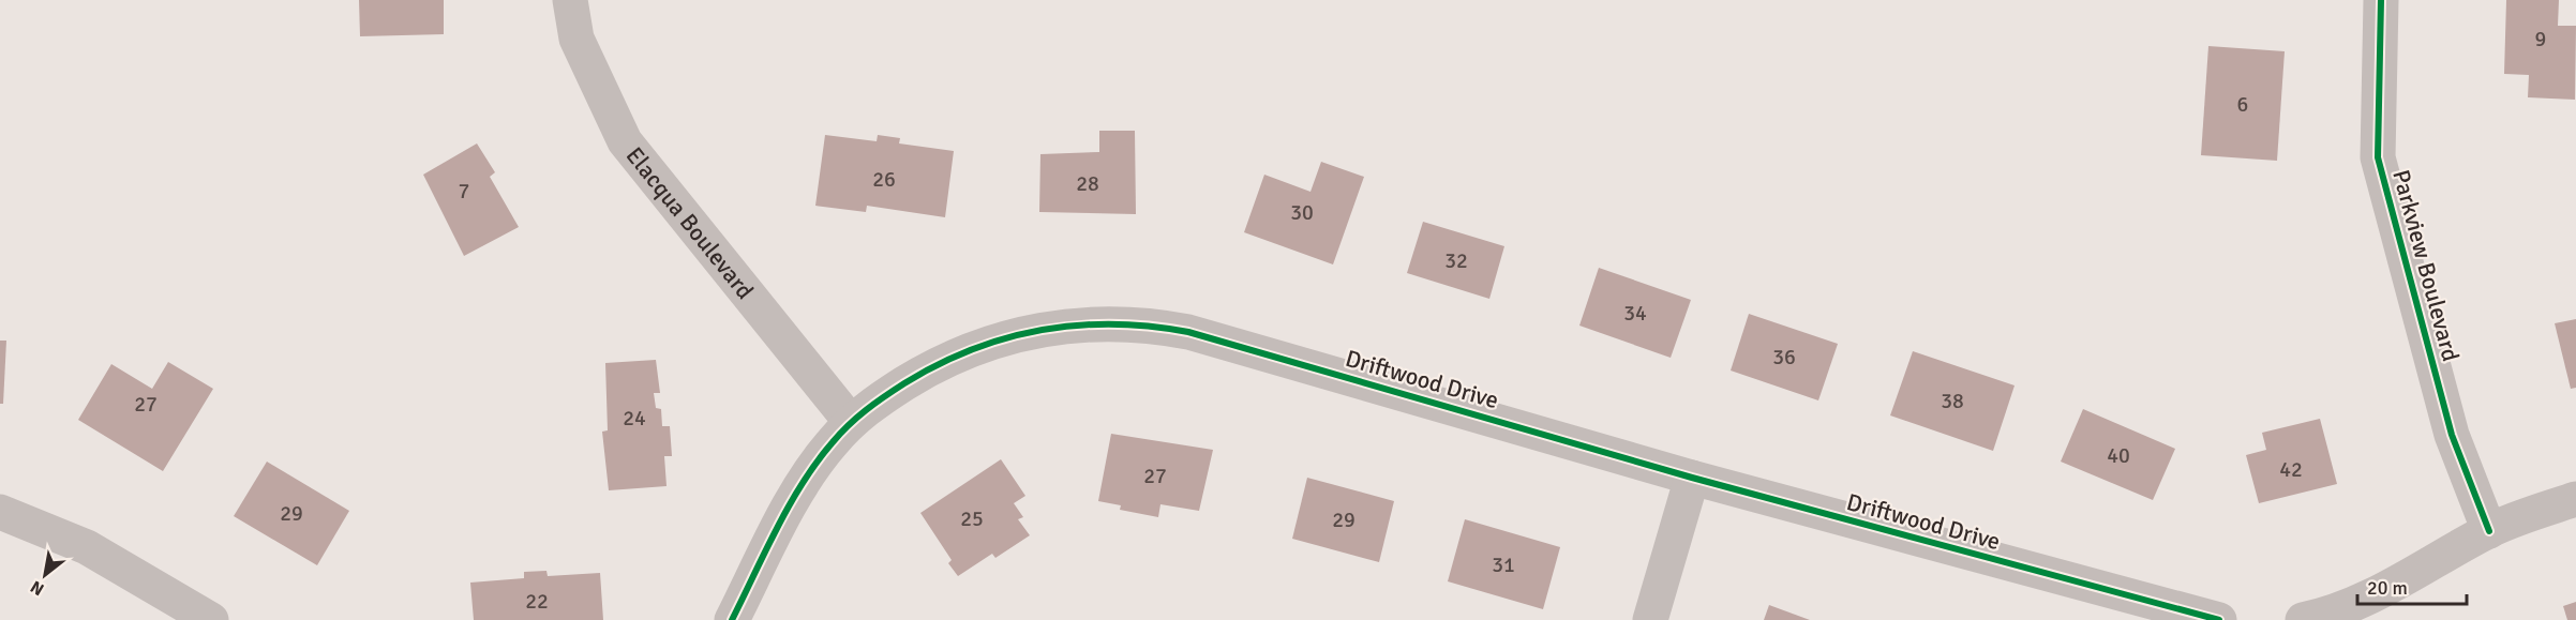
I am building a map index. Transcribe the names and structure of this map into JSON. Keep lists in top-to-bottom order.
{
  "streets": {
    "street": ["Elacqua Boulevard", "Parkview Boulevard", "Driftwood Drive"]
  },
  "crossings": [
    ["Elacqua Boulevard", "Driftwood Drive"]
  ],
  "house_numbers": [
    "9",
    "6",
    "26",
    "28",
    "7",
    "30",
    "32",
    "34",
    "36",
    "38",
    "27",
    "24",
    "40",
    "42",
    "27",
    "29",
    "25",
    "29",
    "31",
    "22"
  ],
  "scale_bar": "20 m",
  "north": "bottom left"
}
